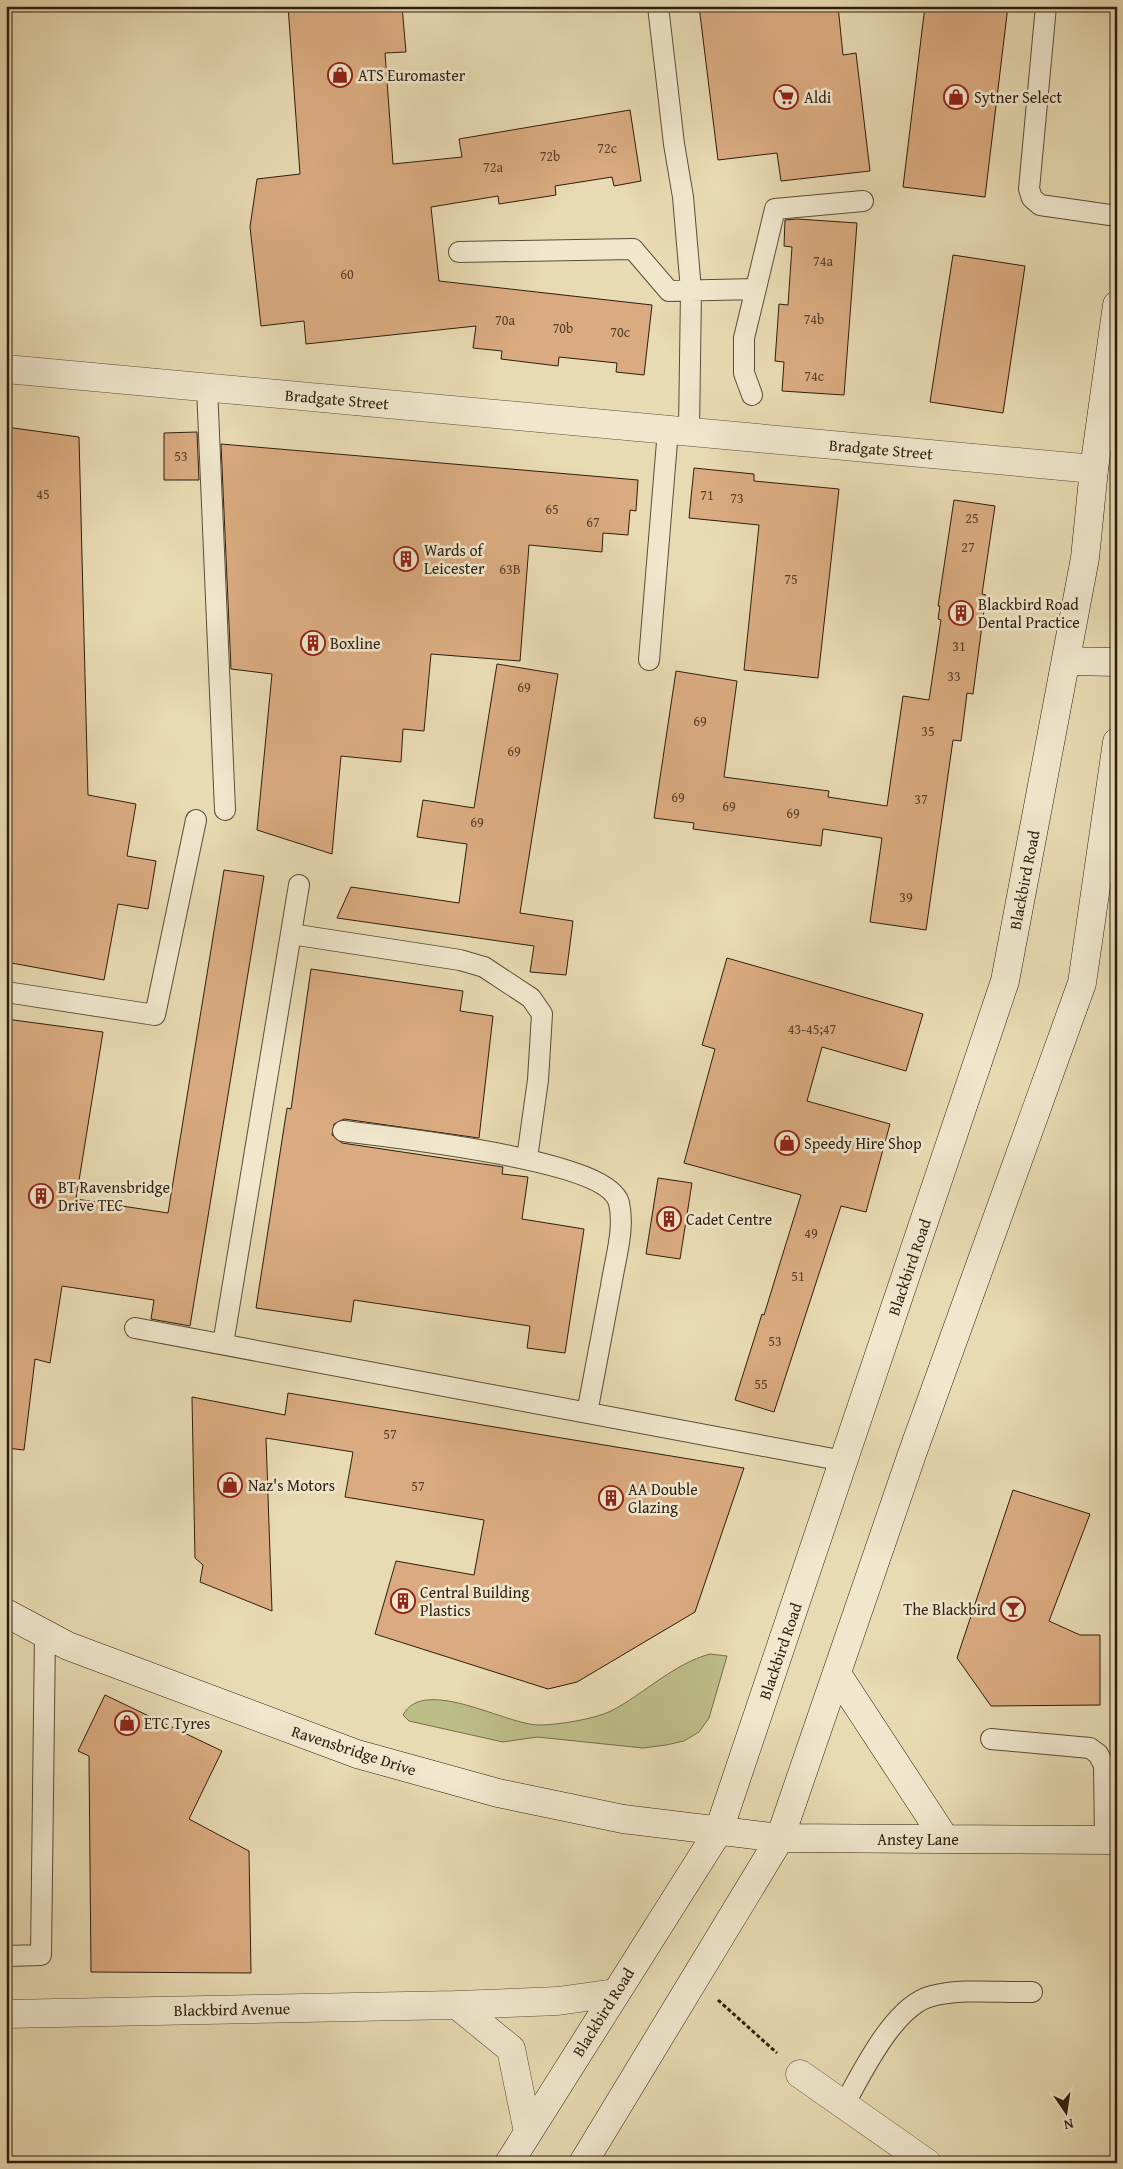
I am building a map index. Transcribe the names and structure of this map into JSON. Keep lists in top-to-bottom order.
{
  "streets": {
    "street": [
      "Bradgate Street",
      "Blackbird Road",
      "Ravensbridge Drive",
      "Anstey Lane",
      "Blackbird Avenue"
    ]
  },
  "crossings": [
    ["Bradgate Street", "Blackbird Road"],
    ["Blackbird Road", "Ravensbridge Drive"],
    ["Blackbird Road", "Anstey Lane"],
    ["Blackbird Road", "Blackbird Avenue"],
    ["Ravensbridge Drive", "Anstey Lane"]
  ],
  "places": {
    "shop": [
      "ATS Euromaster",
      "Sytner Select",
      "Speedy Hire Shop",
      "Naz's Motors",
      "ETC Tyres"
    ],
    "supermarket": ["Aldi"],
    "building": [
      "Wards of Leicester",
      "Blackbird Road Dental Practice",
      "Boxline",
      "BT Ravensbridge Drive TEC",
      "Cadet Centre",
      "AA Double Glazing",
      "Central Building Plastics"
    ],
    "bar": ["The Blackbird"]
  },
  "house_numbers": [
    "72c",
    "72b",
    "72a",
    "74a",
    "60",
    "74b",
    "70a",
    "70b",
    "70c",
    "74c",
    "53",
    "45",
    "71",
    "73",
    "65",
    "25",
    "67",
    "27",
    "63B",
    "75",
    "31",
    "33",
    "69",
    "69",
    "35",
    "69",
    "69",
    "37",
    "69",
    "69",
    "69",
    "39",
    "43-45;47",
    "49",
    "51",
    "53",
    "55",
    "57",
    "57"
  ],
  "north": "bottom"
}
